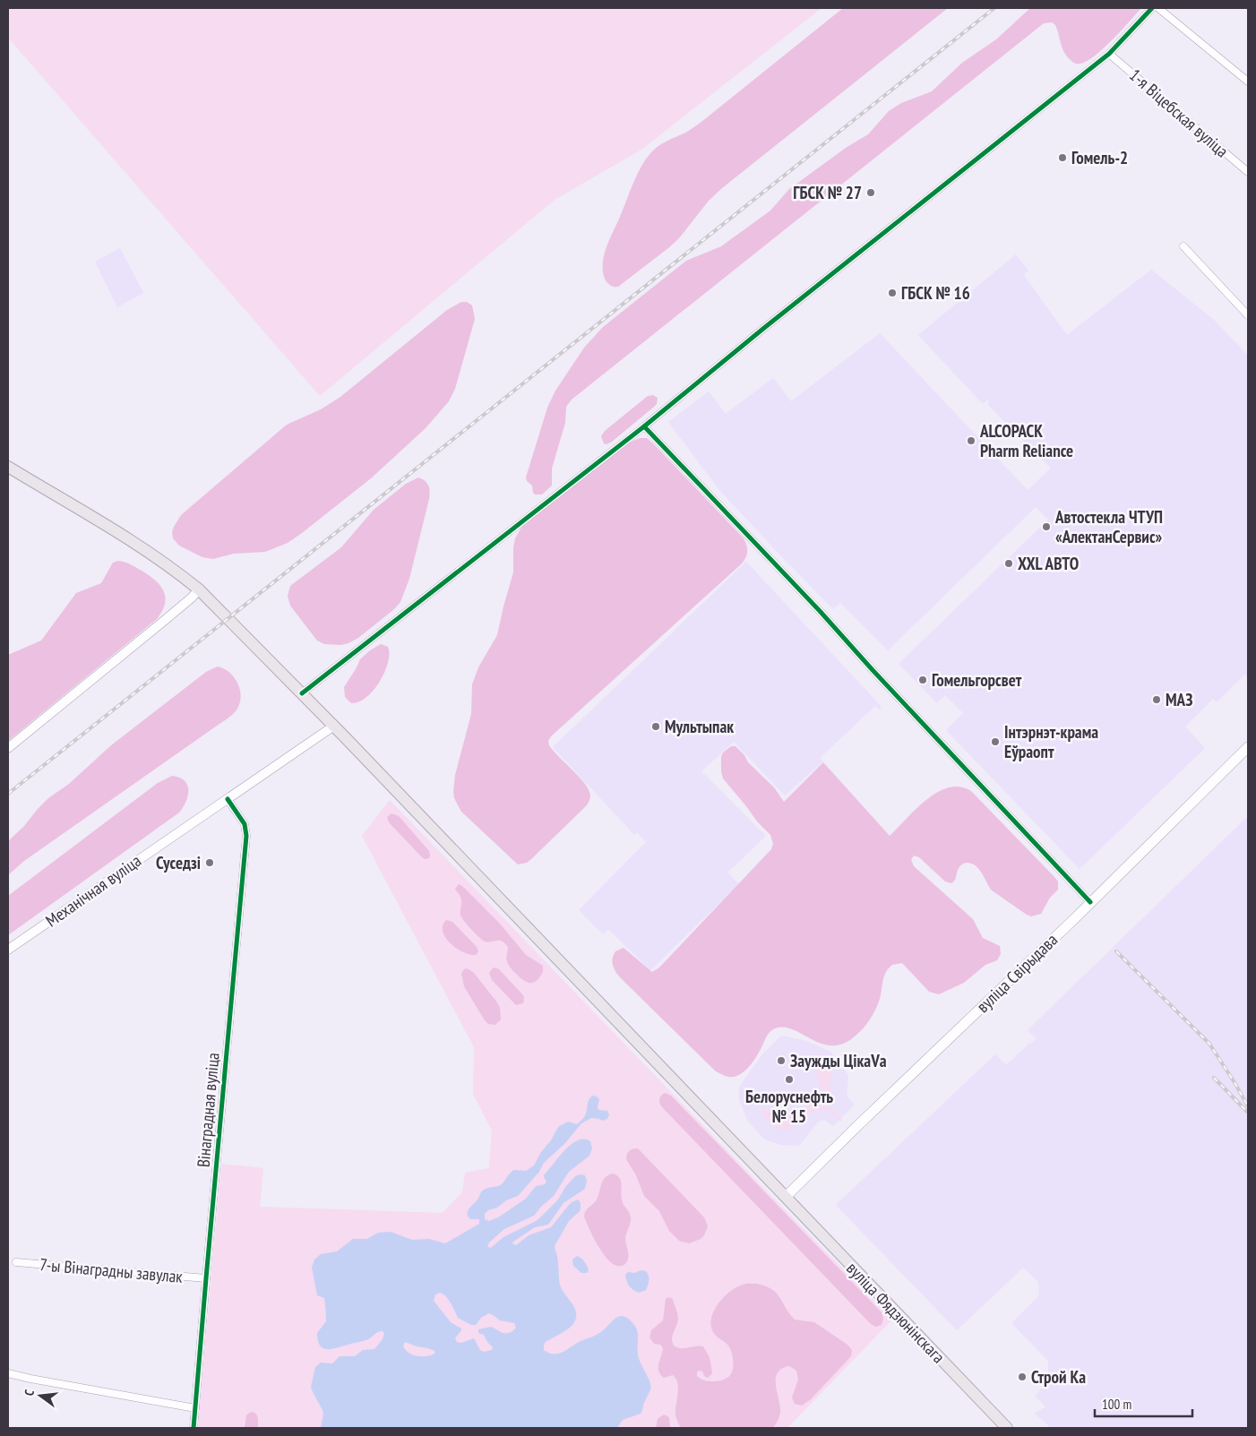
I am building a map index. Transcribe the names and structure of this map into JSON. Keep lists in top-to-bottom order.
{
  "streets": {
    "main road": ["вуліца Свірыдава", "вуліца Фядзюнінскага"],
    "street": [
      "1-я Віцебская вуліца",
      "Механічная вуліца",
      "Вінаградная вуліца",
      "7-ы Вінаградны завулак"
    ]
  },
  "crossings": [
    ["Механічная вуліца", "Вінаградная вуліца"],
    ["Механічная вуліца", "вуліца Фядзюнінскага"],
    ["вуліца Свірыдава", "вуліца Фядзюнінскага"],
    ["Вінаградная вуліца", "7-ы Вінаградны завулак"]
  ],
  "places": [
    "Гомель-2",
    "ГБСК № 27",
    "ГБСК № 16",
    "ALCOPACK Pharm Reliance",
    "Автостекла ЧТУП «АлектанСервис»",
    "XXL АВТО",
    "Гомельгорсвет",
    "МАЗ",
    "Мультыпак",
    "Інтэрнэт-крама Еўраопт",
    "Суседзі",
    "Заужды ЦікаVа",
    "Белоруснефть № 15",
    "Строй Ка"
  ],
  "scale_bar": "100 m",
  "north": "left"
}
